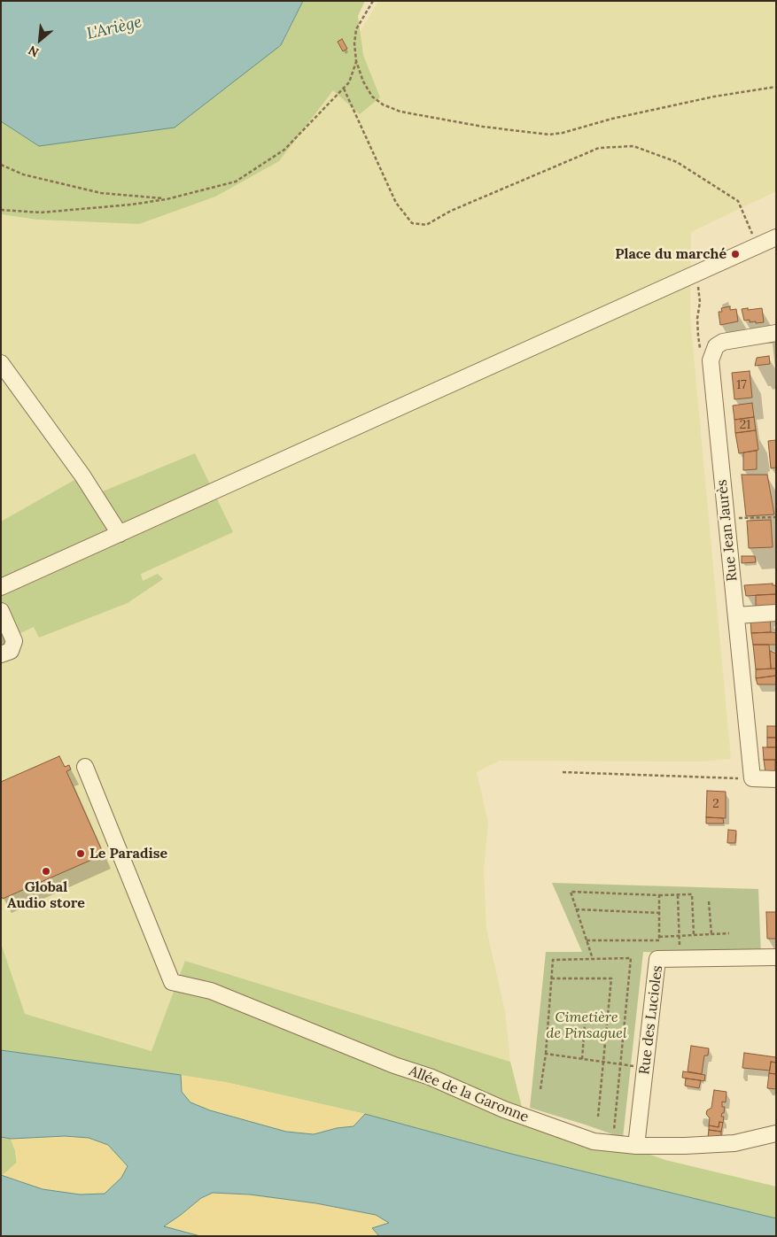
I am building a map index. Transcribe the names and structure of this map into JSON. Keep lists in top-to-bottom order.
{
  "streets": {
    "street": ["Rue Jean Jaurès", "Rue des Lucioles", "Allée de la Garonne"]
  },
  "crossings": [
    ["Rue des Lucioles", "Allée de la Garonne"]
  ],
  "water": ["L'Ariège"],
  "parks": ["Cimetière de Pinsaguel"],
  "places": ["Place du marché", "Le Paradise", "Global Audio store"],
  "house_numbers": ["17", "21", "2"],
  "north": "bottom left"
}
